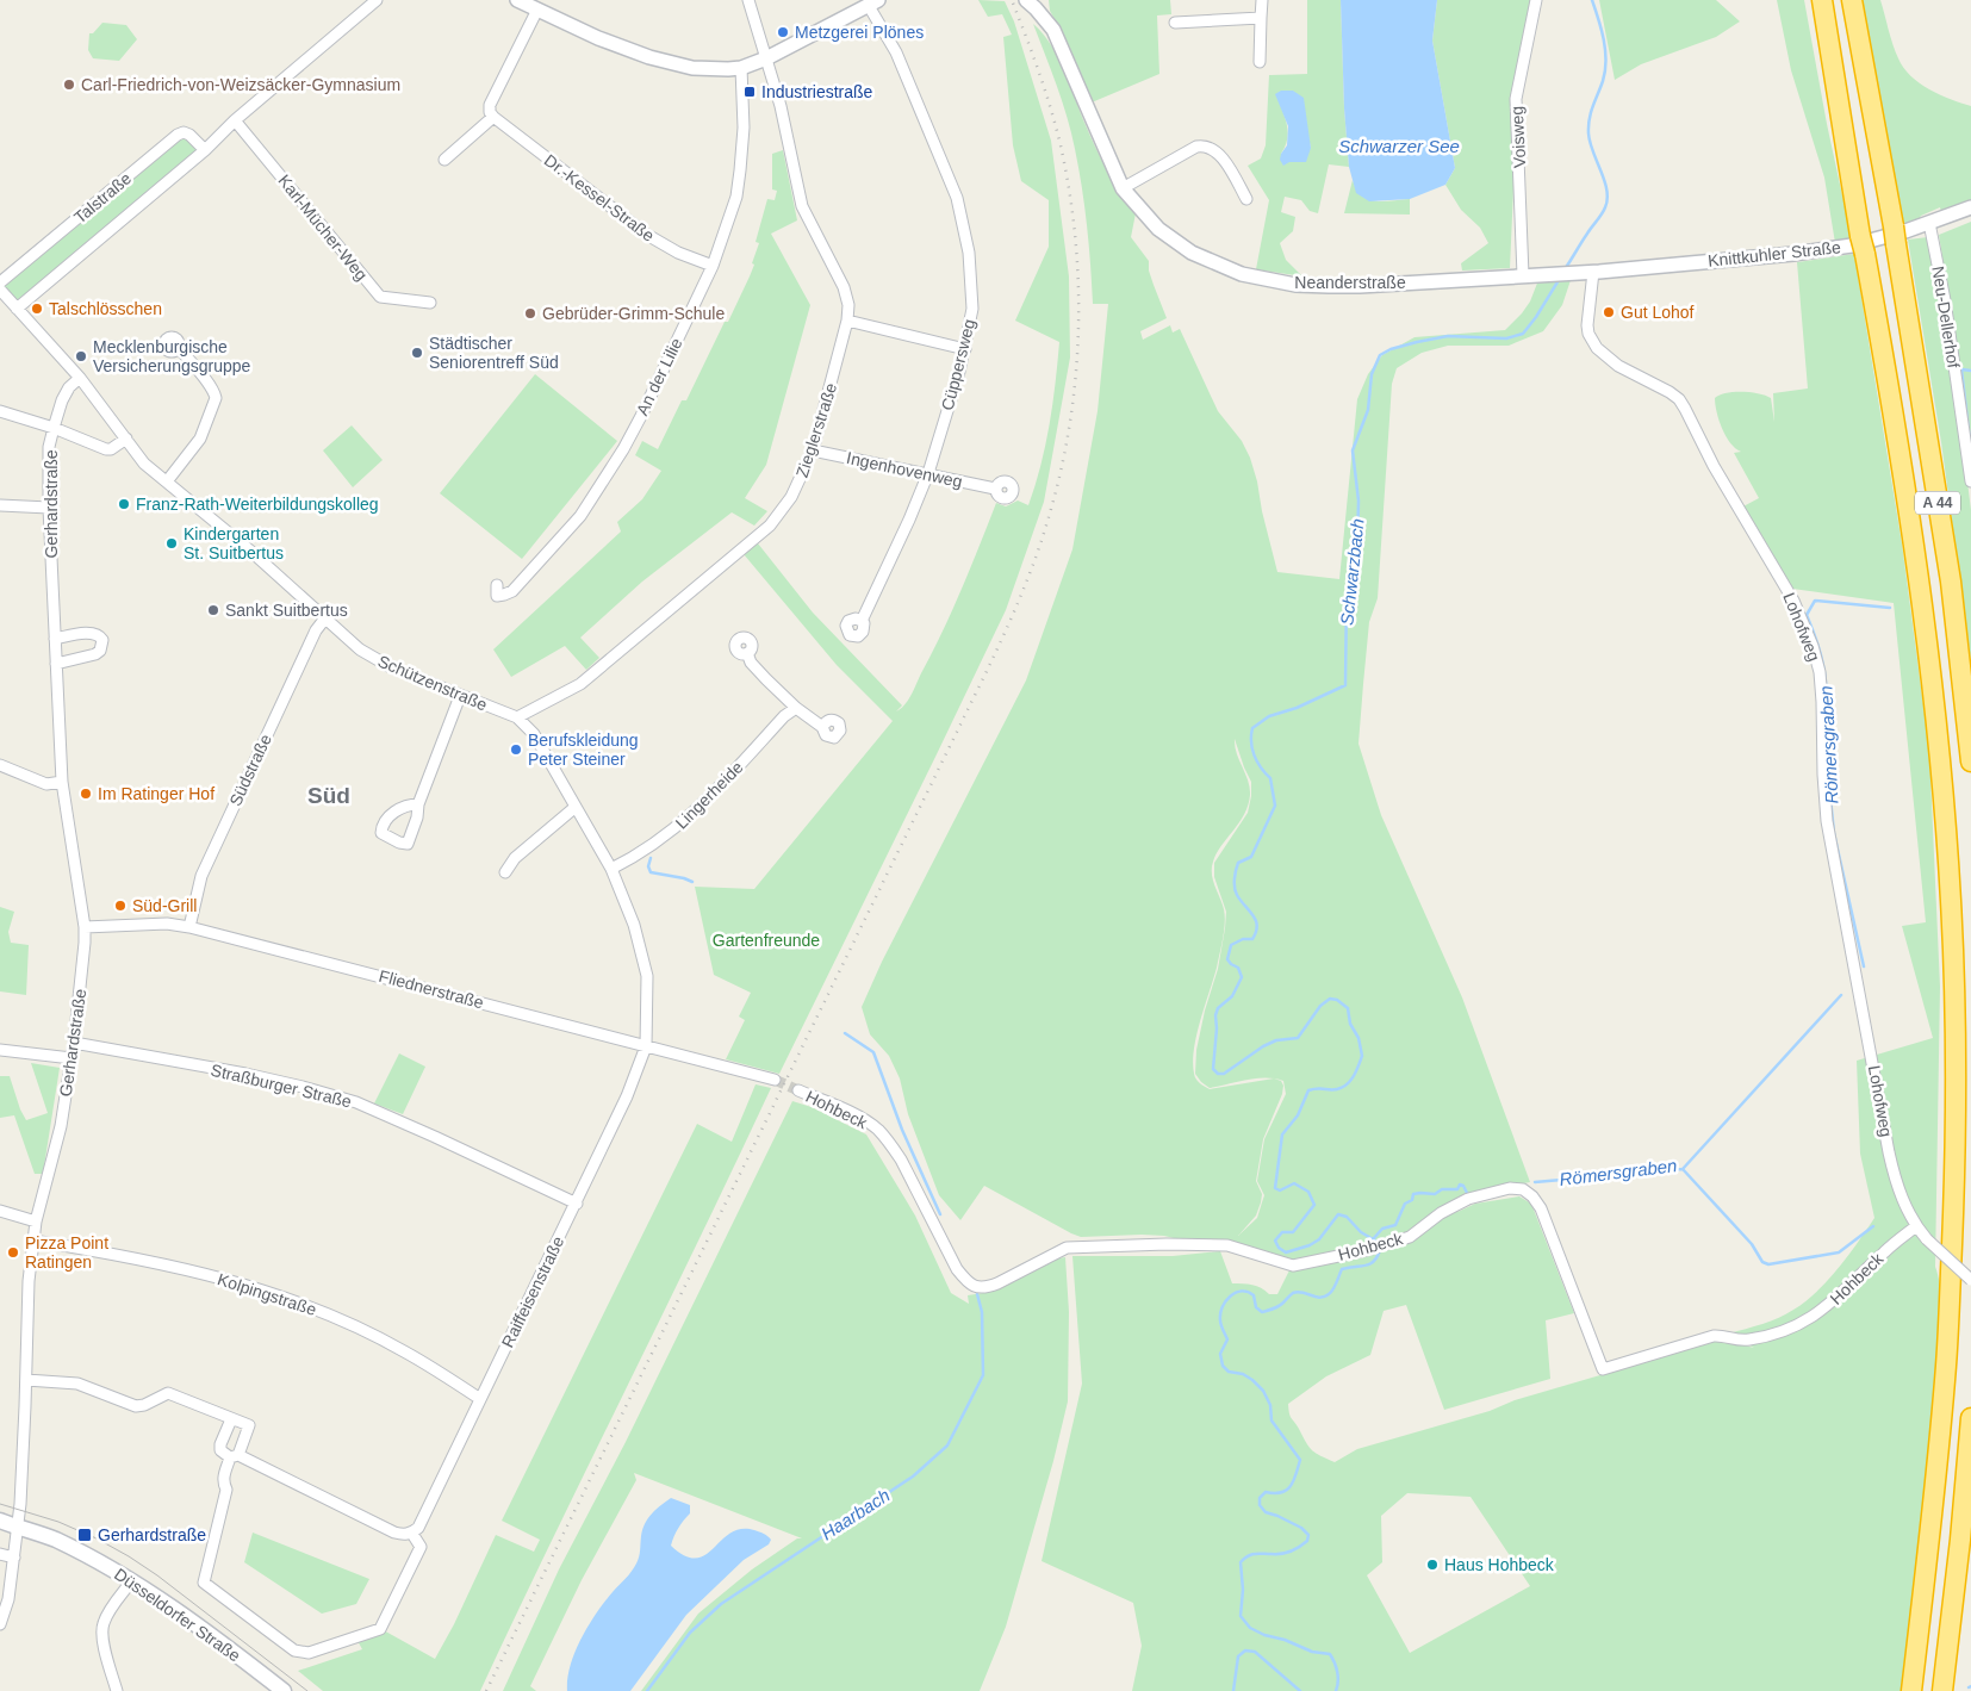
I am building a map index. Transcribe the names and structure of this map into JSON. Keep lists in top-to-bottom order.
{
  "streets": {
    "highway": ["A 44"],
    "main road": ["Düsseldorfer Straße"],
    "street": [
      "Voisweg",
      "Talstraße",
      "Dr.-Kessel-Straße",
      "Karl-Mücher-Weg",
      "Knittkuhler Straße",
      "Neanderstraße",
      "Neu-Dellerhof",
      "Cüppersweg",
      "An der Lilie",
      "Zieglerstraße",
      "Ingenhovenweg",
      "Gerhardstraße",
      "Lohofweg",
      "Schützenstraße",
      "Südstraße",
      "Lingerheide",
      "Fliednerstraße",
      "Straßburger Straße",
      "Hohbeck",
      "Raiffeisenstraße",
      "Kolpingstraße"
    ]
  },
  "crossings": [
    ["Voisweg", "Neanderstraße"],
    ["Talstraße", "Karl-Mücher-Weg"],
    ["Talstraße", "Schützenstraße"],
    ["Dr.-Kessel-Straße", "An der Lilie"],
    ["Knittkuhler Straße", "Neanderstraße"],
    ["Knittkuhler Straße", "Neu-Dellerhof"],
    ["Knittkuhler Straße", "Lohofweg"],
    ["Cüppersweg", "Ingenhovenweg"],
    ["Zieglerstraße", "Ingenhovenweg"],
    ["Zieglerstraße", "Schützenstraße"],
    ["Gerhardstraße", "Schützenstraße"],
    ["Gerhardstraße", "Fliednerstraße"],
    ["Gerhardstraße", "Straßburger Straße"],
    ["Gerhardstraße", "Kolpingstraße"],
    ["Gerhardstraße", "Düsseldorfer Straße"],
    ["Lohofweg", "Hohbeck"],
    ["Schützenstraße", "Südstraße"],
    ["Schützenstraße", "Lingerheide"],
    ["Schützenstraße", "Fliednerstraße"],
    ["Schützenstraße", "Raiffeisenstraße"],
    ["Südstraße", "Fliednerstraße"],
    ["Fliednerstraße", "Raiffeisenstraße"],
    ["Straßburger Straße", "Raiffeisenstraße"],
    ["Raiffeisenstraße", "Kolpingstraße"]
  ],
  "districts": ["Süd"],
  "water": [
    "Schwarzer See",
    "Schwarzbach",
    "Römersgraben",
    "Haarbach"
  ],
  "parks": ["Gartenfreunde"],
  "places": {
    "other": [
      "Metzgerei Plönes",
      "Carl-Friedrich-von-Weizsäcker-Gymnasium",
      "Talschlösschen",
      "Gut Lohof",
      "Gebrüder-Grimm-Schule",
      "Städtischer Seniorentreff Süd",
      "Mecklenburgische Versicherungsgruppe",
      "Franz-Rath-Weiterbildungskolleg",
      "Kindergarten St. Suitbertus",
      "Sankt Suitbertus",
      "Berufskleidung Peter Steiner",
      "Im Ratinger Hof",
      "Süd-Grill",
      "Pizza Point Ratingen",
      "Haus Hohbeck"
    ],
    "transit": ["Industriestraße", "Gerhardstraße"]
  }
}
